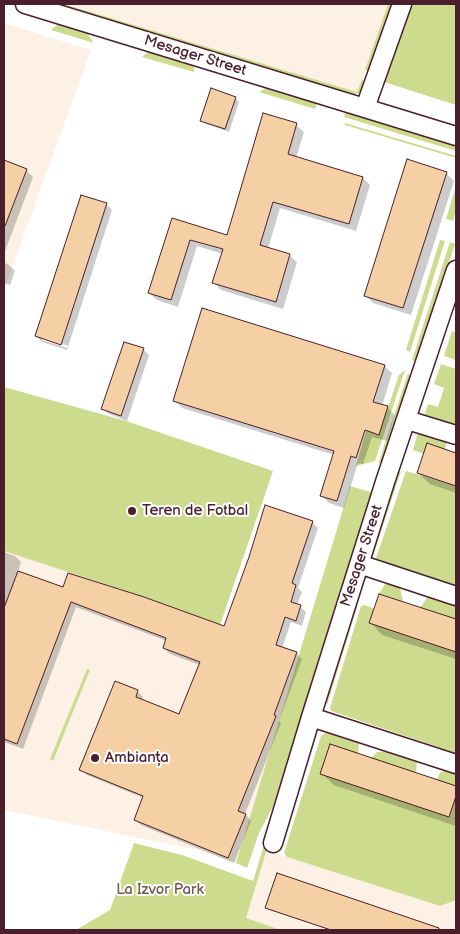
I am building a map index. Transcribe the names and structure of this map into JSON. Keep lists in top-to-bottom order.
{
  "streets": {
    "lane": ["Mesager Street"]
  },
  "parks": ["La Izvor Park"],
  "places": ["Teren de Fotbal", "Ambianța"]
}
